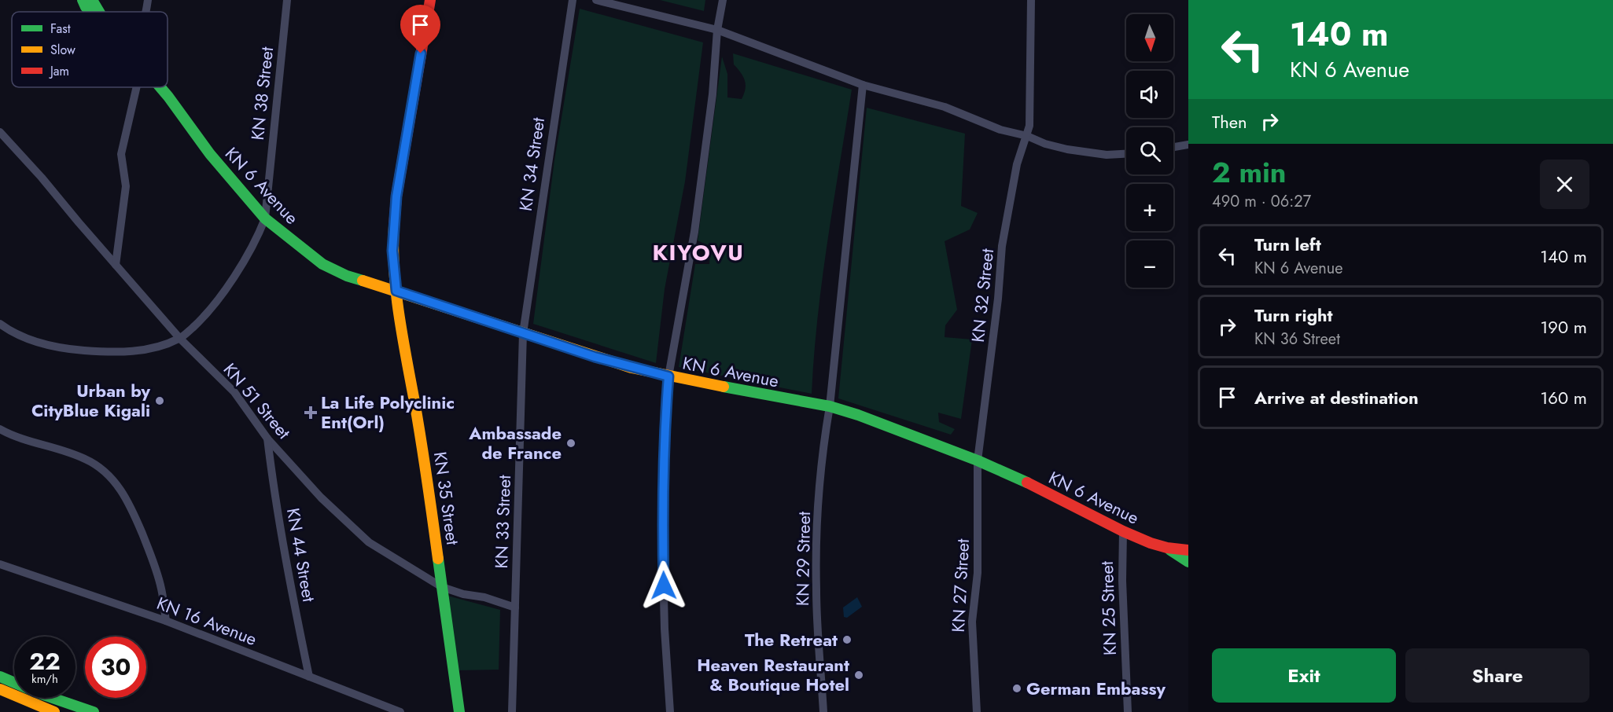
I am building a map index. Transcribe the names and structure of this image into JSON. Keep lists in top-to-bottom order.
{
  "streets": {
    "main road": ["KN 6 Avenue", "KN 35 Street"],
    "street": [
      "KN 38 Street",
      "KN 34 Street",
      "KN 32 Street",
      "KN 51 Street",
      "KN 33 Street",
      "KN 44 Street",
      "KN 29 Street",
      "KN 27 Street",
      "KN 25 Street",
      "KN 16 Avenue"
    ]
  },
  "crossings": [
    ["KN 38 Street", "KN 6 Avenue"],
    ["KN 34 Street", "KN 6 Avenue"],
    ["KN 34 Street", "KN 33 Street"],
    ["KN 6 Avenue", "KN 32 Street"],
    ["KN 6 Avenue", "KN 35 Street"],
    ["KN 6 Avenue", "KN 33 Street"],
    ["KN 6 Avenue", "KN 29 Street"],
    ["KN 6 Avenue", "KN 27 Street"],
    ["KN 6 Avenue", "KN 25 Street"],
    ["KN 32 Street", "KN 27 Street"],
    ["KN 51 Street", "KN 35 Street"],
    ["KN 51 Street", "KN 33 Street"],
    ["KN 51 Street", "KN 44 Street"],
    ["KN 44 Street", "KN 16 Avenue"]
  ],
  "districts": ["KIYOVU"],
  "places": {
    "other": [
      "Urban by CityBlue Kigali",
      "Ambassade de France",
      "The Retreat",
      "Heaven Restaurant & Boutique Hotel",
      "German Embassy"
    ],
    "health": ["La Life Polyclinic Ent(Orl)"]
  },
  "legend": ["Fast", "Slow", "Jam"],
  "north": "bottom",
  "page": {
    "turn": ["140 m", "KN 6 Avenue"],
    "map_buttons": ["+", "−"],
    "then": "Then",
    "heading": ["2 min", "490 m · 06:27"],
    "list": [
      {
        "name": "Turn left",
        "note": "KN 6 Avenue",
        "value": "140 m"
      },
      {
        "name": "Turn right",
        "note": "KN 36 Street",
        "value": "190 m"
      },
      {
        "name": "Arrive at destination",
        "value": "160 m"
      }
    ],
    "speed": "22 km/h",
    "limit": "30",
    "buttons": ["Exit", "Share"]
  }
}
